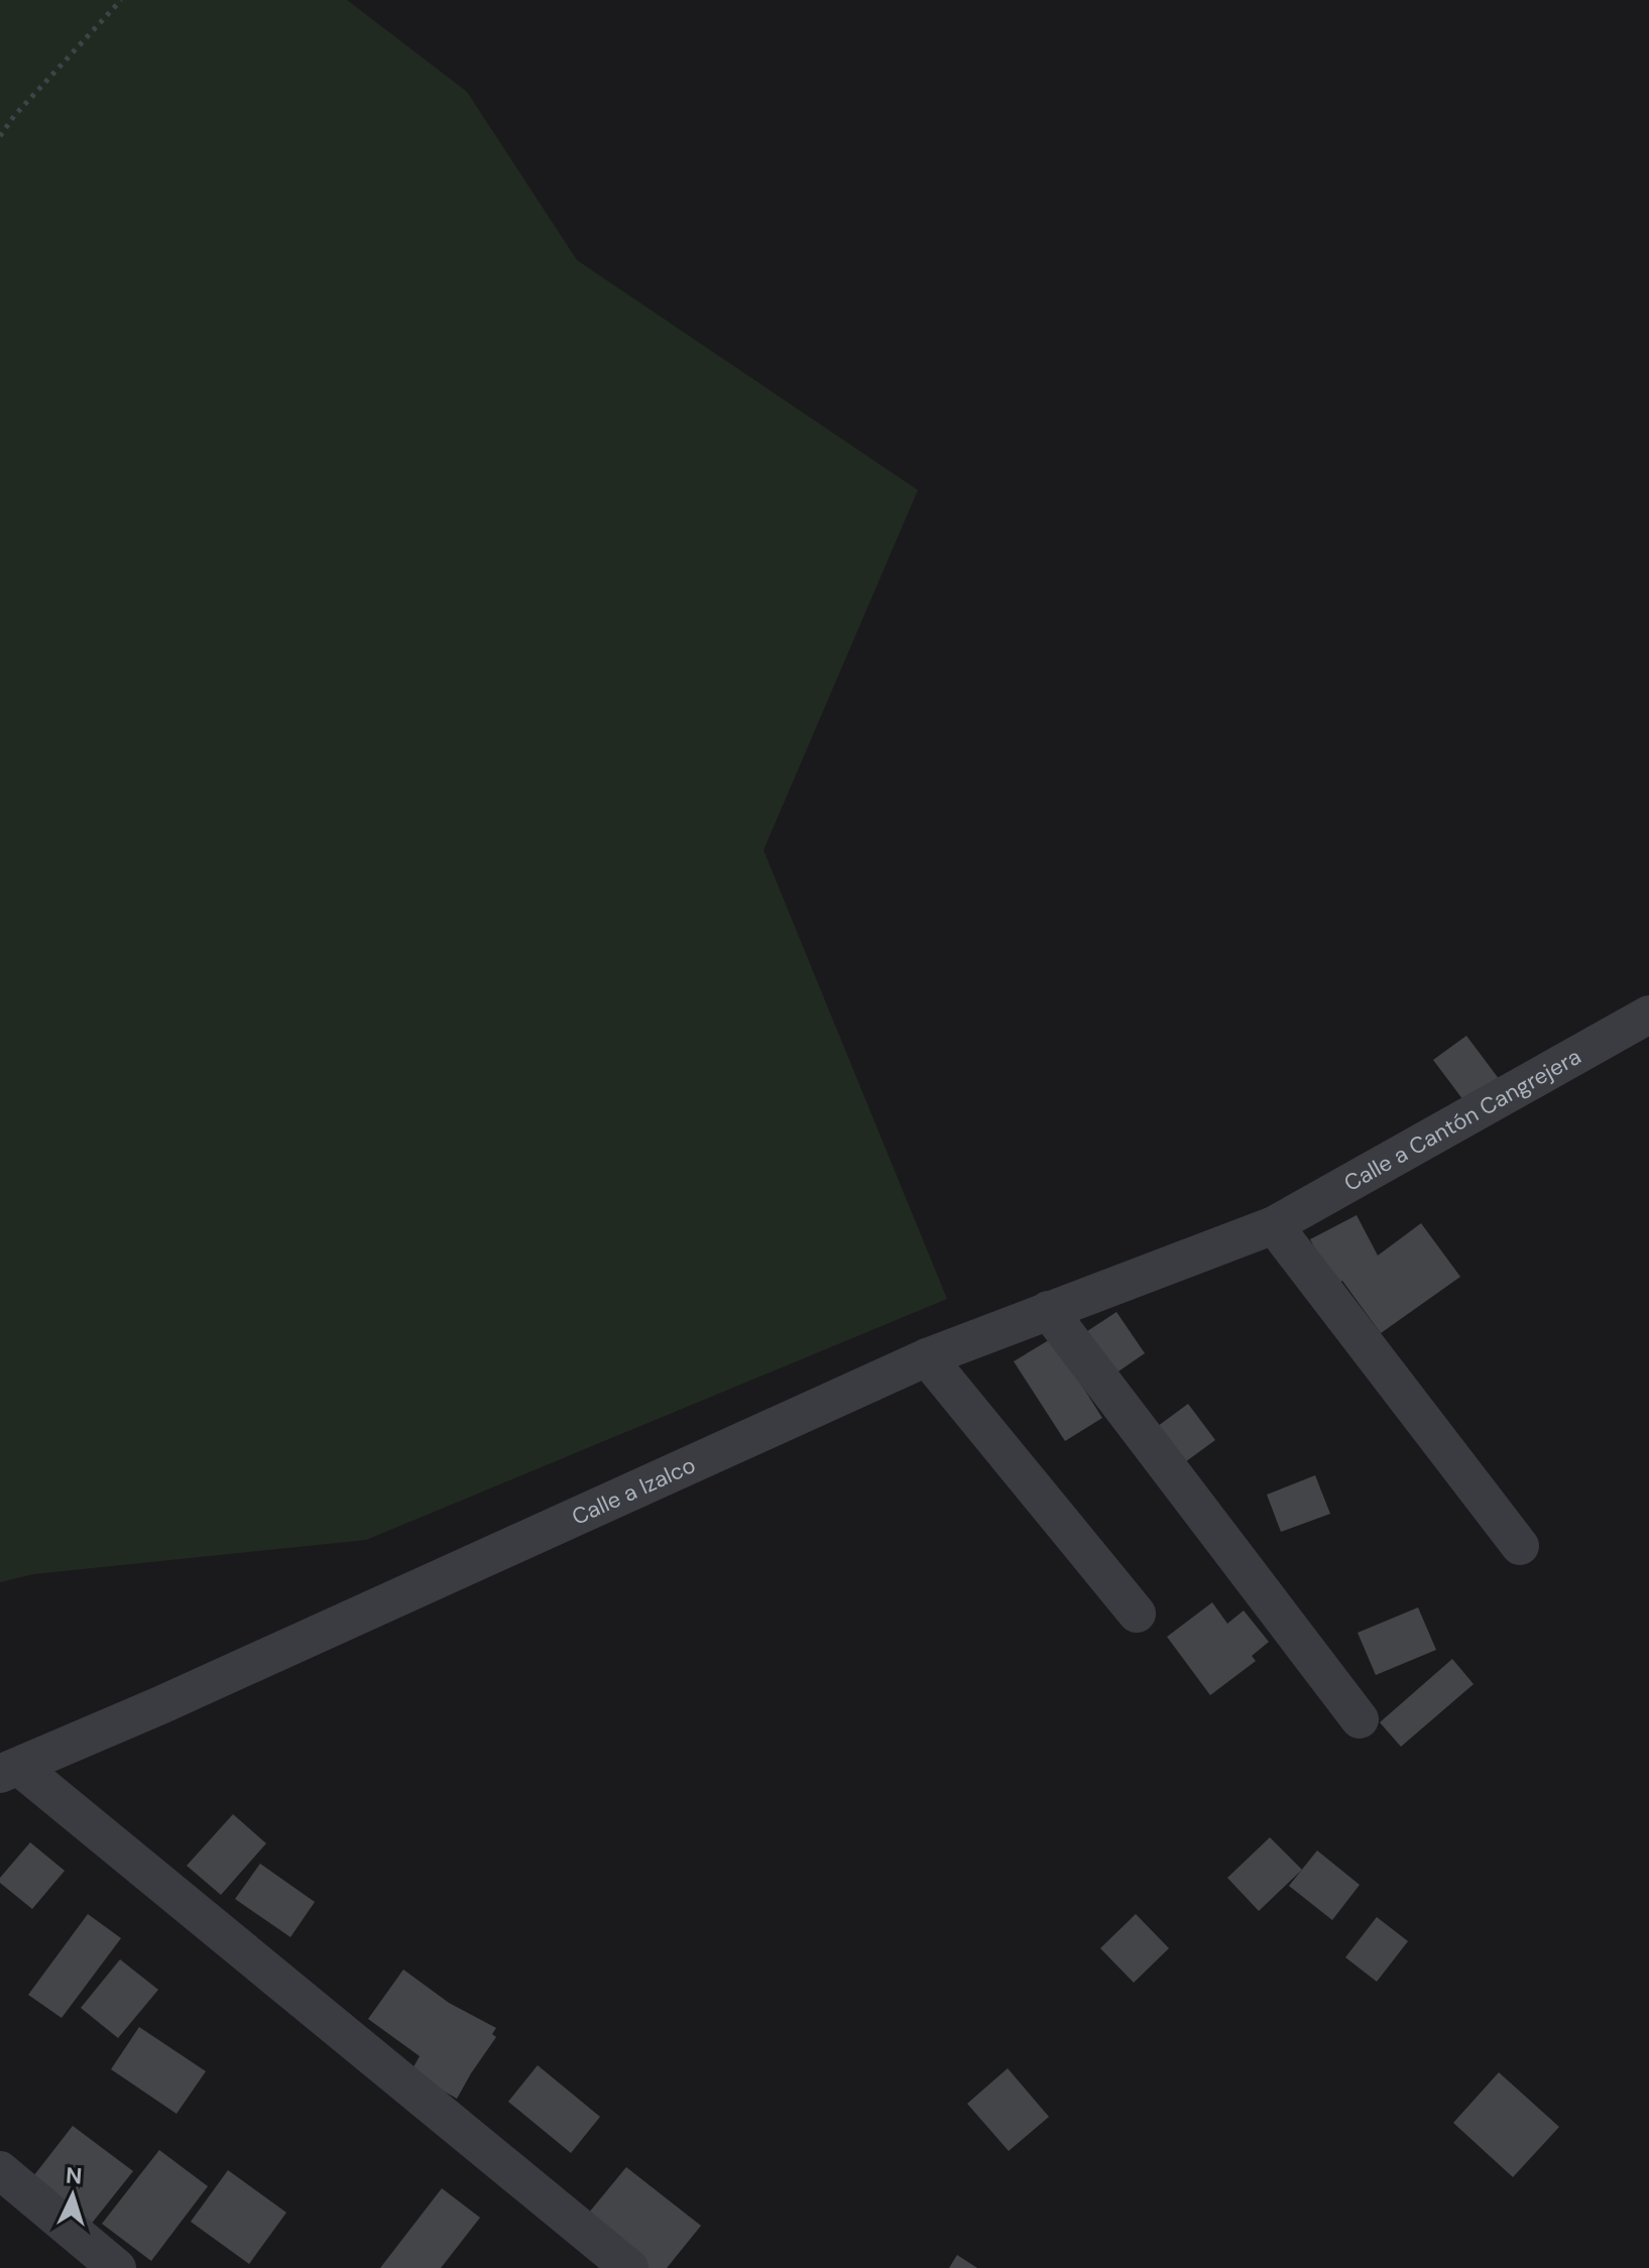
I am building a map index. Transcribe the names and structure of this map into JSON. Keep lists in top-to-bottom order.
{
  "streets": {
    "street": ["Calle a Cantón Cangrejera", "Calle a Izalco"]
  },
  "crossings": [
    ["Calle a Cantón Cangrejera", "Calle a Izalco"]
  ],
  "north": "top"
}
